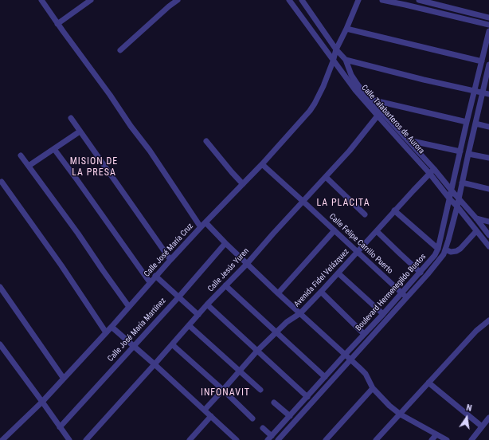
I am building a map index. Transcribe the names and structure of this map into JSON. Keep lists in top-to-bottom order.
{
  "streets": {
    "street": [
      "Calle Talabarteros de Aurora",
      "Calle Felipe Carrillo Puerto",
      "Calle José María Cruz",
      "Calle Jesús Yuren",
      "Avenida Fidel Velázquez",
      "Boulevard Hermenegildo Bustos",
      "Calle José María Martínez"
    ]
  },
  "crossings": [
    ["Calle Talabarteros de Aurora", "Calle José María Cruz"],
    ["Calle Talabarteros de Aurora", "Calle Jesús Yuren"],
    ["Calle Talabarteros de Aurora", "Avenida Fidel Velázquez"],
    ["Calle Talabarteros de Aurora", "Boulevard Hermenegildo Bustos"],
    ["Calle Felipe Carrillo Puerto", "Calle José María Cruz"],
    ["Calle Felipe Carrillo Puerto", "Calle Jesús Yuren"],
    ["Calle Felipe Carrillo Puerto", "Avenida Fidel Velázquez"],
    ["Calle Felipe Carrillo Puerto", "Boulevard Hermenegildo Bustos"]
  ],
  "districts": ["MISION DE LA PRESA", "LA PLACITA", "INFONAVIT"],
  "north": "top"
}
